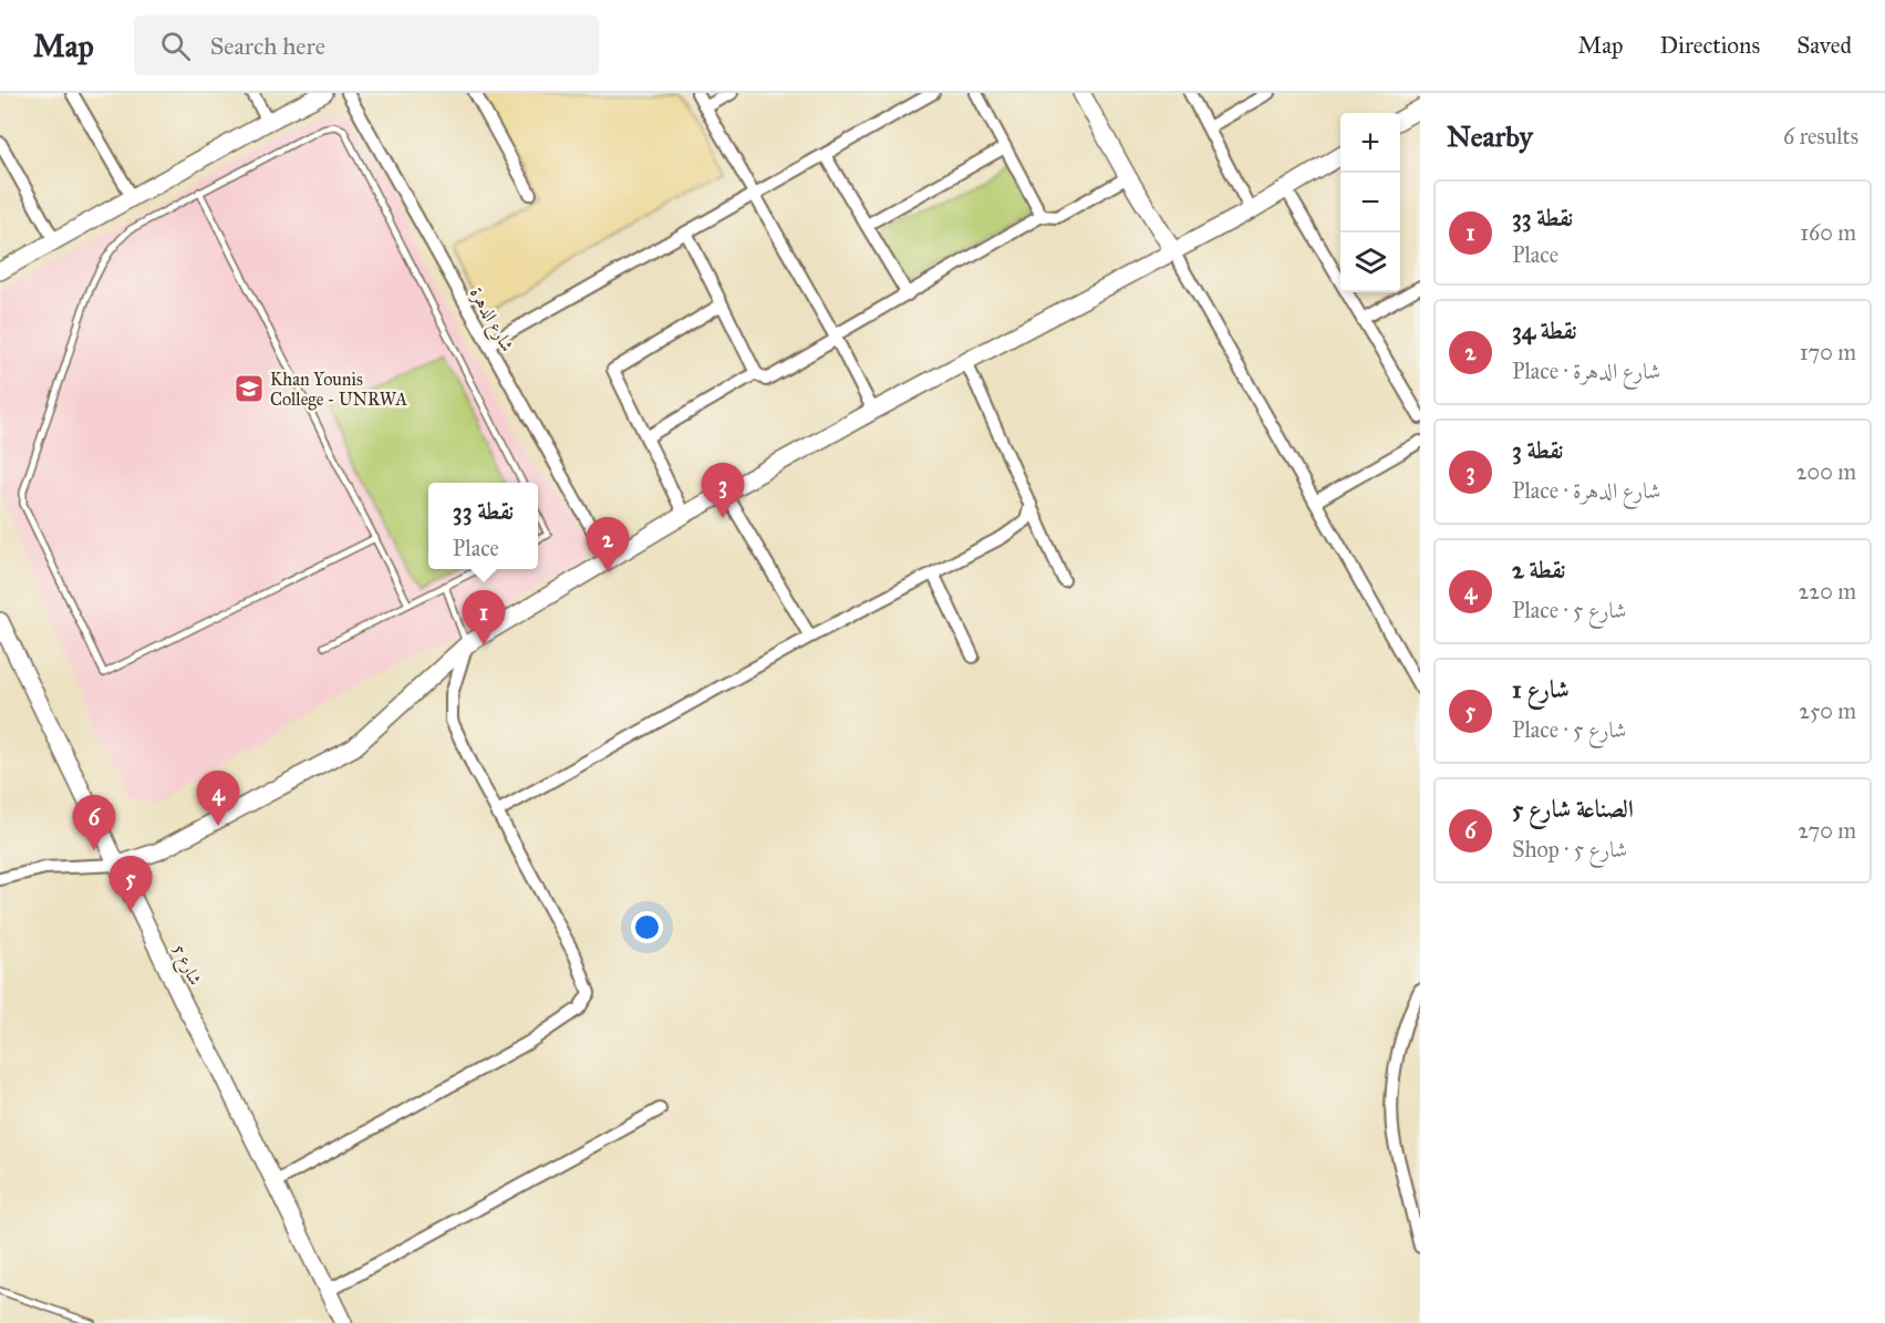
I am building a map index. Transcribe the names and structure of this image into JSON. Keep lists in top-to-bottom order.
{
  "streets": {
    "street": ["شارع الدهرة", "شارع 5"]
  },
  "places": {
    "school or university": ["Khan Younis College - UNRWA"]
  },
  "page": {
    "header": "Map",
    "search": "Search here",
    "nav": ["Map", "Directions", "Saved"],
    "heading": ["Nearby", "6 results"],
    "map_buttons": ["+", "−"],
    "list": [
      {
        "mark": "1",
        "name": "نقطة 33",
        "note": "Place",
        "value": "160 m"
      },
      {
        "mark": "2",
        "name": "نقطة 34",
        "note": "Place · شارع الدهرة",
        "value": "170 m"
      },
      {
        "mark": "3",
        "name": "نقطة 3",
        "note": "Place · شارع الدهرة",
        "value": "200 m"
      },
      {
        "mark": "4",
        "name": "نقطة 2",
        "note": "Place · شارع 5",
        "value": "220 m"
      },
      {
        "mark": "5",
        "name": "شارع 1",
        "note": "Place · شارع 5",
        "value": "250 m"
      },
      {
        "mark": "6",
        "name": "الصناعة شارع 5",
        "note": "Shop · شارع 5",
        "value": "270 m"
      }
    ],
    "pins": [
      "3",
      "2",
      "1",
      "4",
      "6",
      "5"
    ],
    "popup": ["نقطة 33", "Place"]
  }
}
